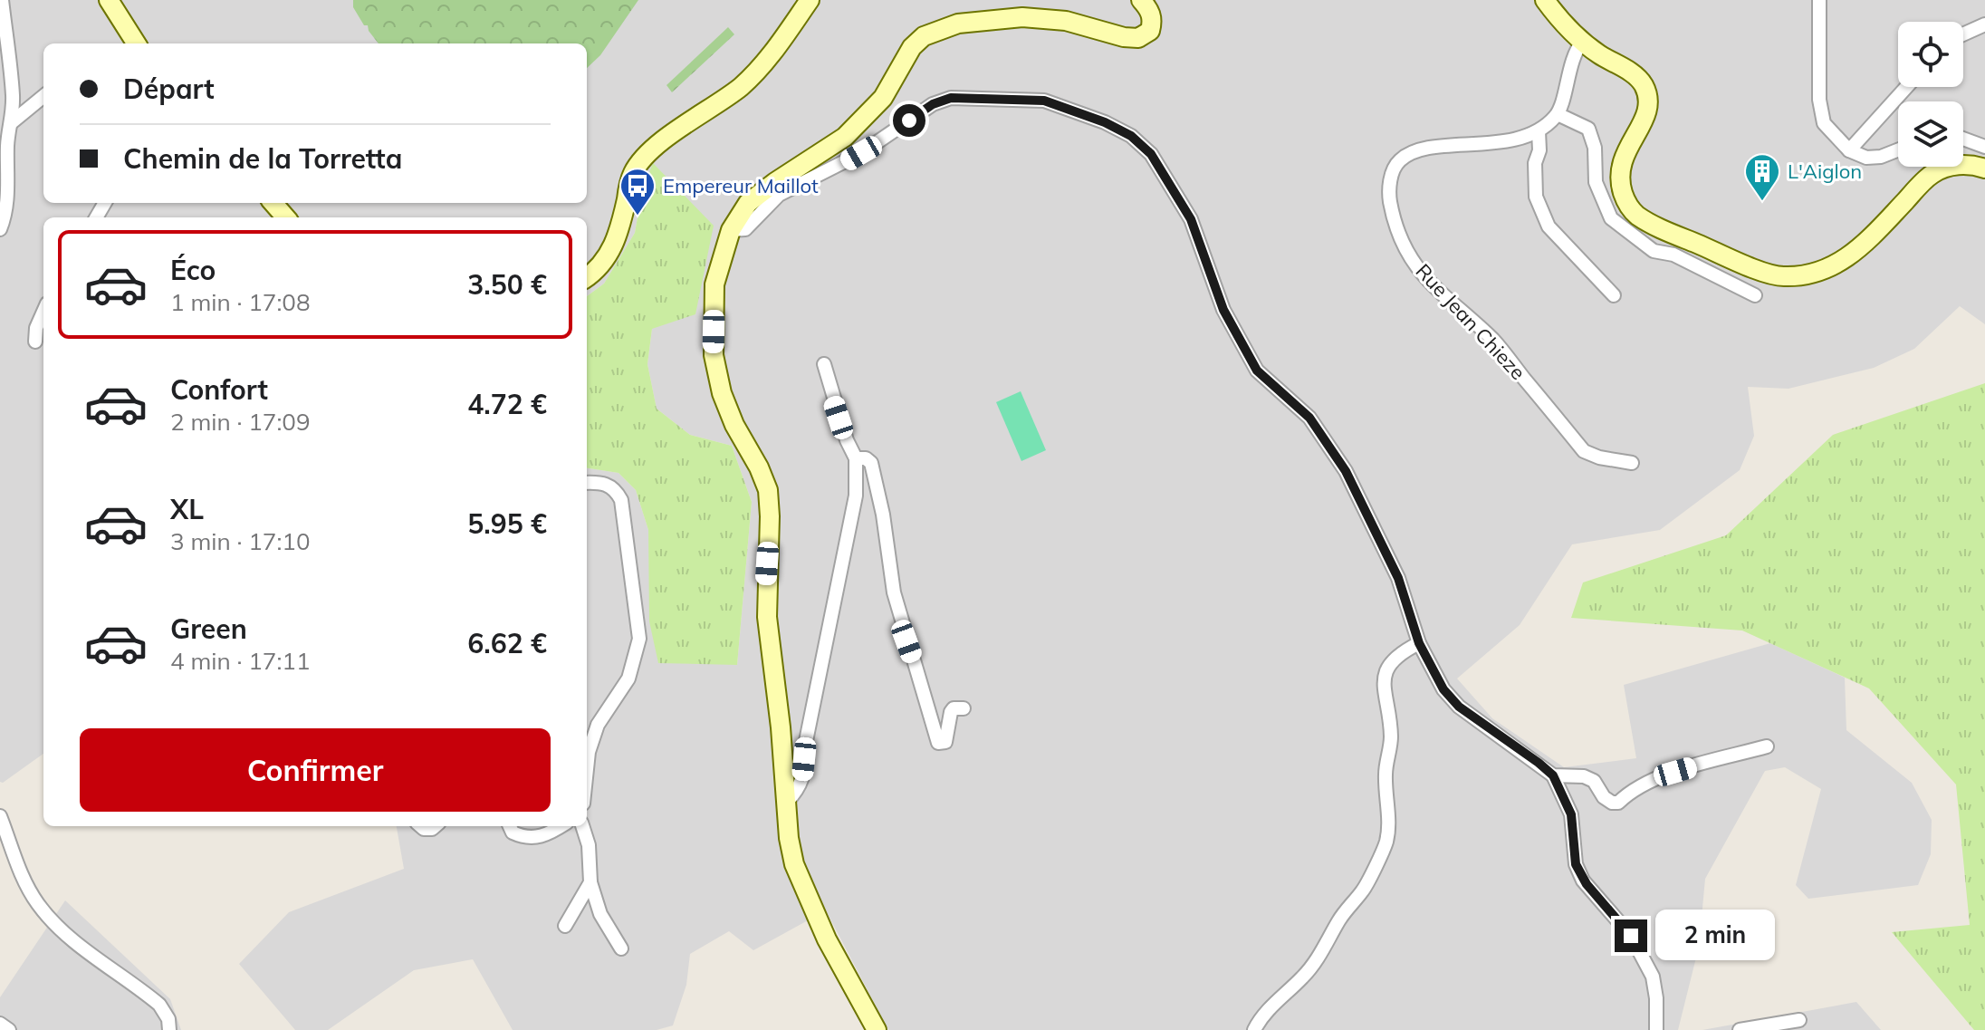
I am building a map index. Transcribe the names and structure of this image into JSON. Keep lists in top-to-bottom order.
{
  "streets": {
    "street": ["Rue Jean Chieze"]
  },
  "places": {
    "building": ["L'Aiglon"],
    "bus stop": ["Empereur Maillot"]
  },
  "page": {
    "banner": ["Départ", "Chemin de la Torretta"],
    "list": [
      {
        "name": "Éco",
        "note": "1 min · 17:08",
        "value": "3.50 €"
      },
      {
        "name": "Confort",
        "note": "2 min · 17:09",
        "value": "4.72 €"
      },
      {
        "name": "XL",
        "note": "3 min · 17:10",
        "value": "5.95 €"
      },
      {
        "name": "Green",
        "note": "4 min · 17:11",
        "value": "6.62 €"
      }
    ],
    "buttons": "Confirmer",
    "bubble": "2 min"
  }
}
